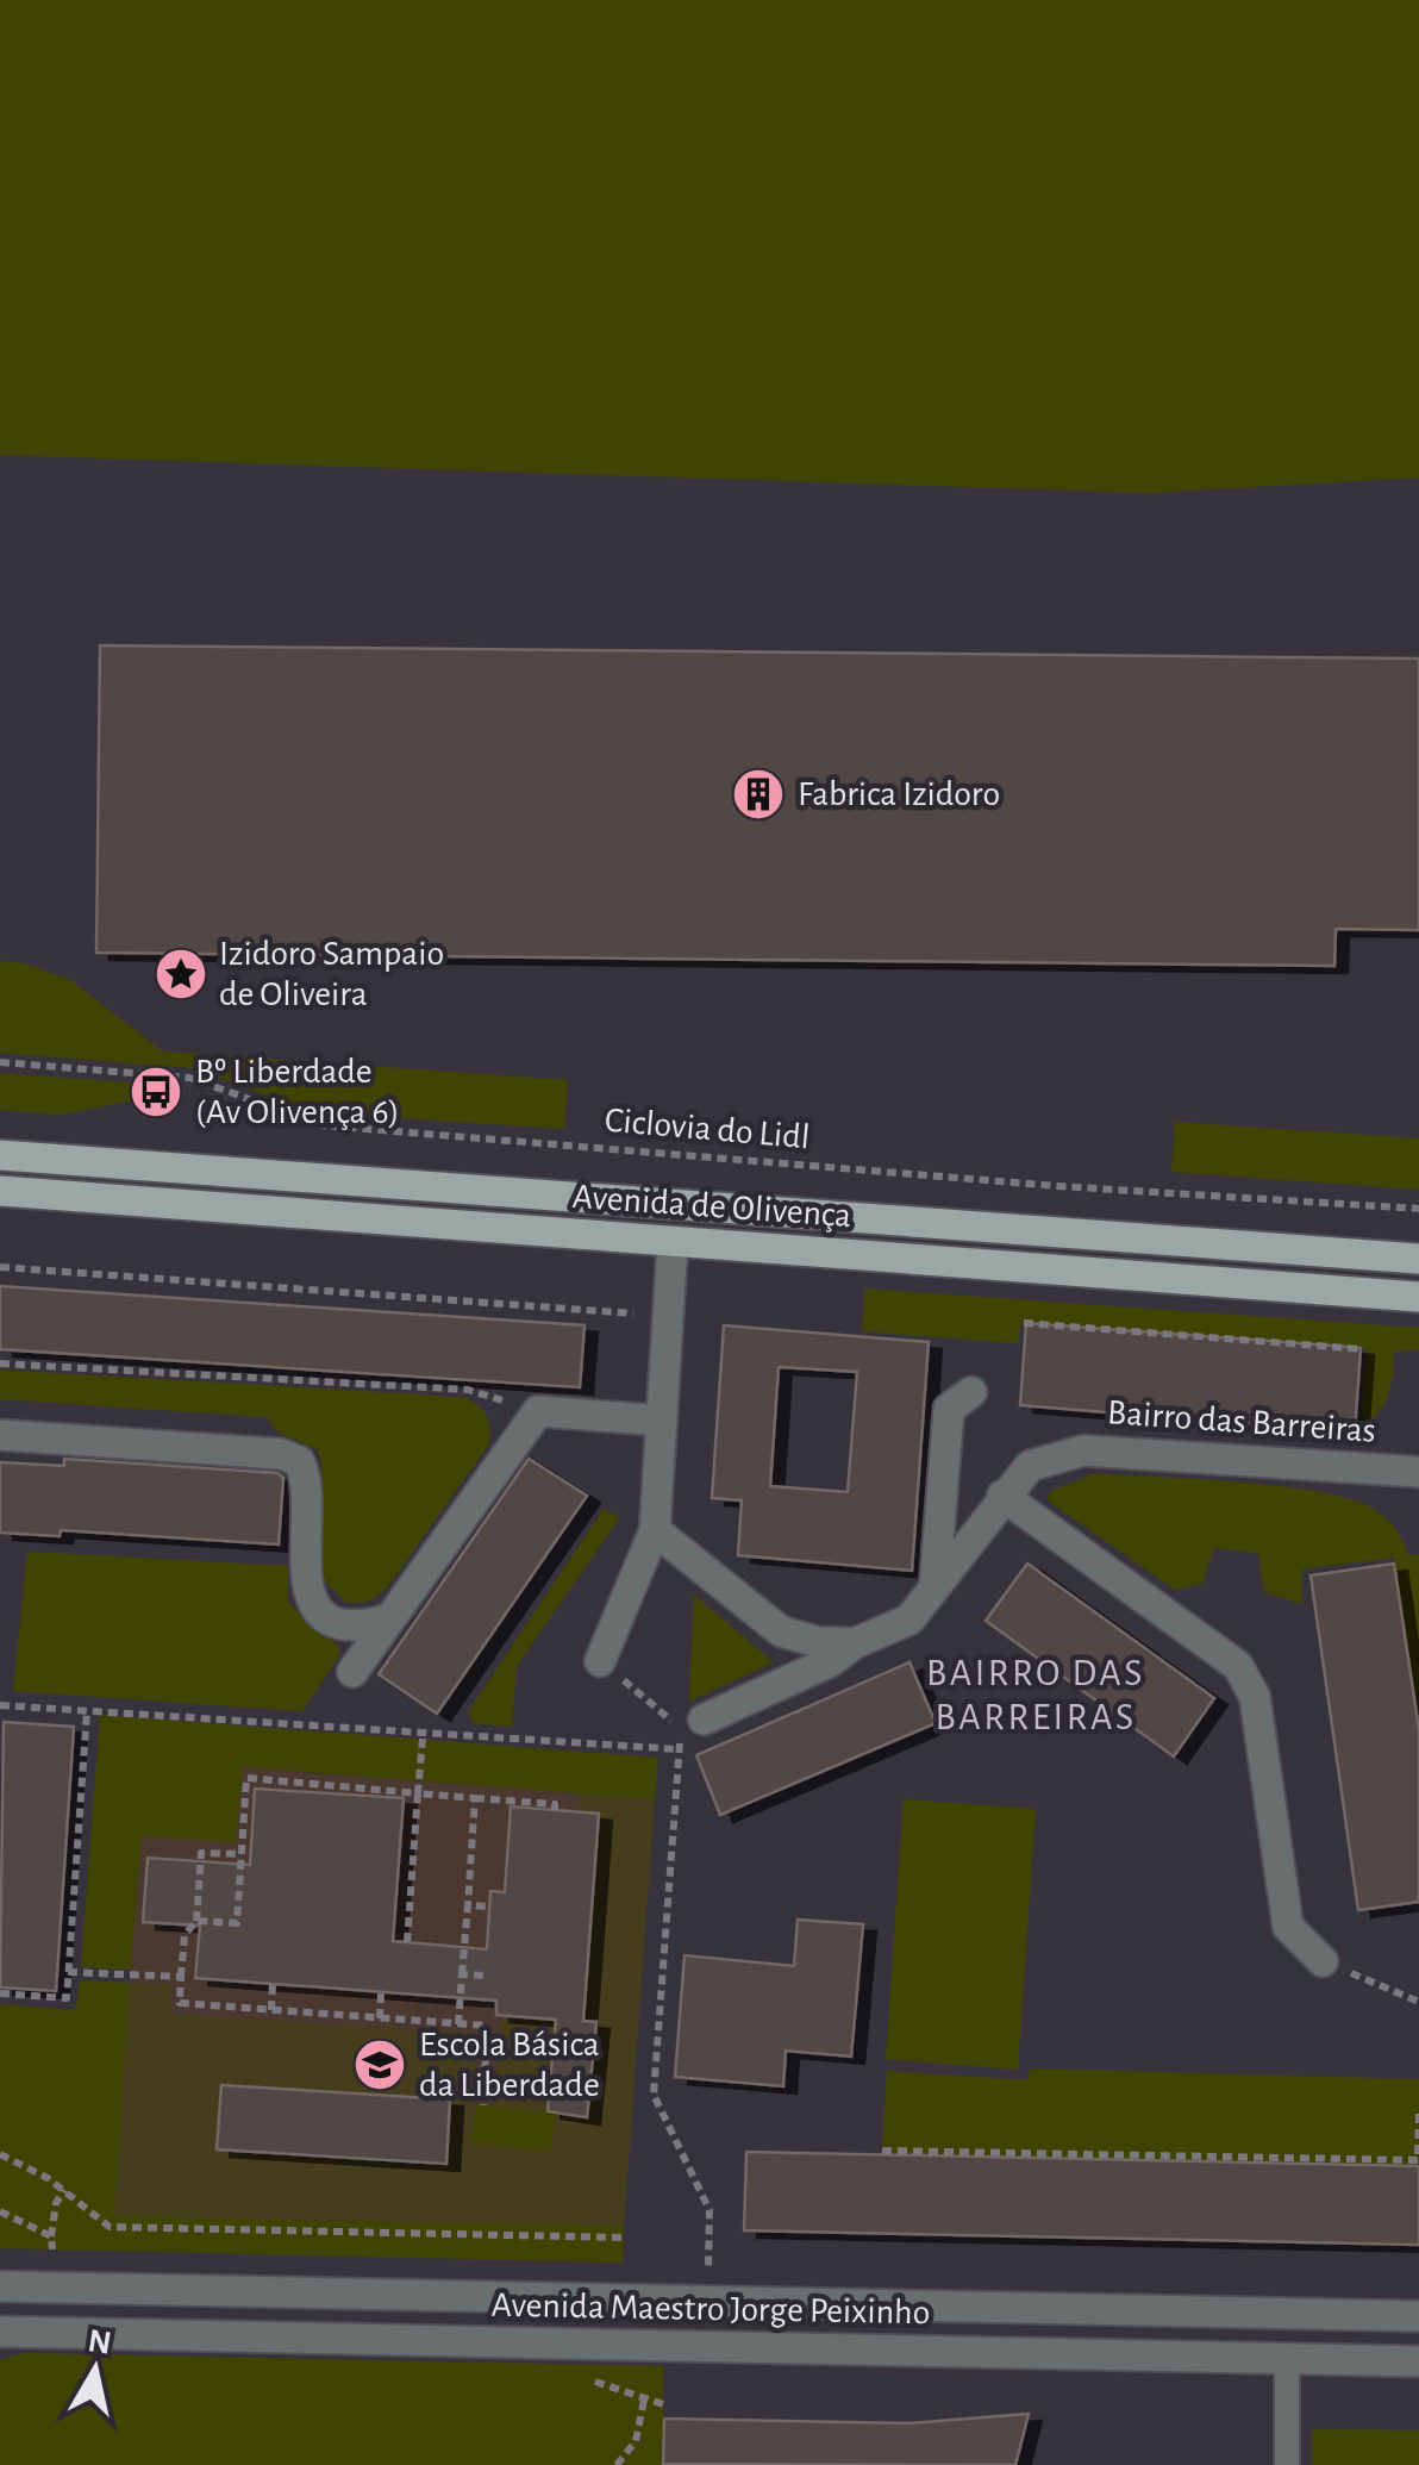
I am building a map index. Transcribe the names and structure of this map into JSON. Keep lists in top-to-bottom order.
{
  "streets": {
    "main road": ["Avenida de Olivença"],
    "street": ["Bairro das Barreiras", "Avenida Maestro Jorge Peixinho"],
    "path": ["Ciclovia do Lidl"]
  },
  "districts": ["BAIRRO DAS BARREIRAS"],
  "places": {
    "building": ["Fabrica Izidoro"],
    "place": ["Izidoro Sampaio de Oliveira"],
    "bus stop": ["Bº Liberdade (Av Olivença 6)"],
    "school or university": ["Escola Básica da Liberdade"]
  },
  "north": "top"
}
